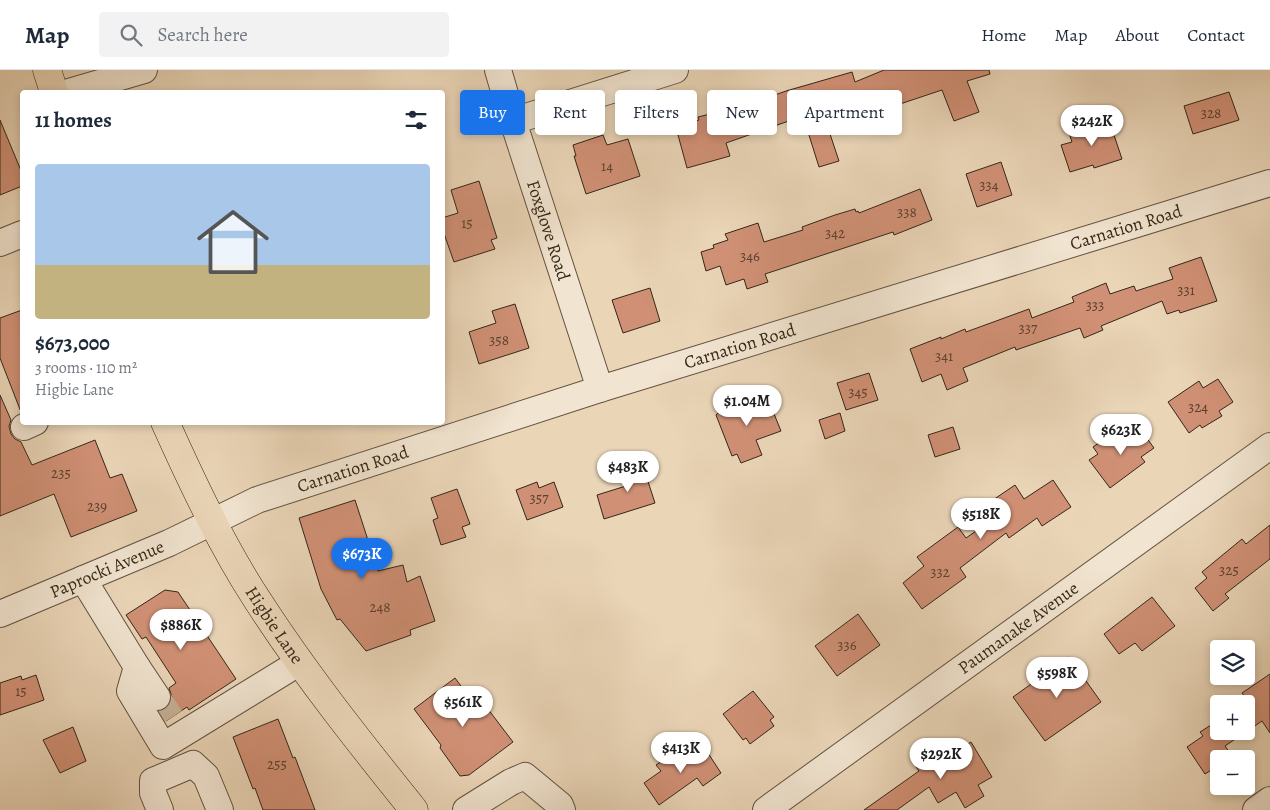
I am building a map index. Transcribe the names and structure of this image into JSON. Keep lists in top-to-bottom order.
{
  "streets": {
    "main road": ["Higbie Lane"],
    "street": [
      "Carnation Road",
      "Foxglove Road",
      "Paprocki Avenue",
      "Paumanake Avenue"
    ]
  },
  "crossings": [
    ["Carnation Road", "Foxglove Road"],
    ["Carnation Road", "Paprocki Avenue"],
    ["Carnation Road", "Higbie Lane"],
    ["Paprocki Avenue", "Higbie Lane"]
  ],
  "house_numbers": [
    "328",
    "14",
    "334",
    "338",
    "15",
    "342",
    "346",
    "331",
    "333",
    "337",
    "358",
    "341",
    "345",
    "324",
    "235",
    "357",
    "239",
    "325",
    "332",
    "248",
    "336",
    "15",
    "255"
  ],
  "page": {
    "header": "Map",
    "search": "Search here",
    "nav": [
      "Home",
      "Map",
      "About",
      "Contact"
    ],
    "chip": [
      "Buy",
      "Rent",
      "Filters",
      "New",
      "Apartment"
    ],
    "heading": "11 homes",
    "price": [
      "$242K",
      "$1.04M",
      "$623K",
      "$483K",
      "$518K",
      "$673K",
      "$886K",
      "$598K",
      "$561K",
      "$413K",
      "$292K"
    ],
    "list": [
      {
        "name": "$673,000",
        "note": "3 rooms · 110 m² · Higbie Lane"
      }
    ],
    "map_buttons": ["+", "−"]
  }
}
